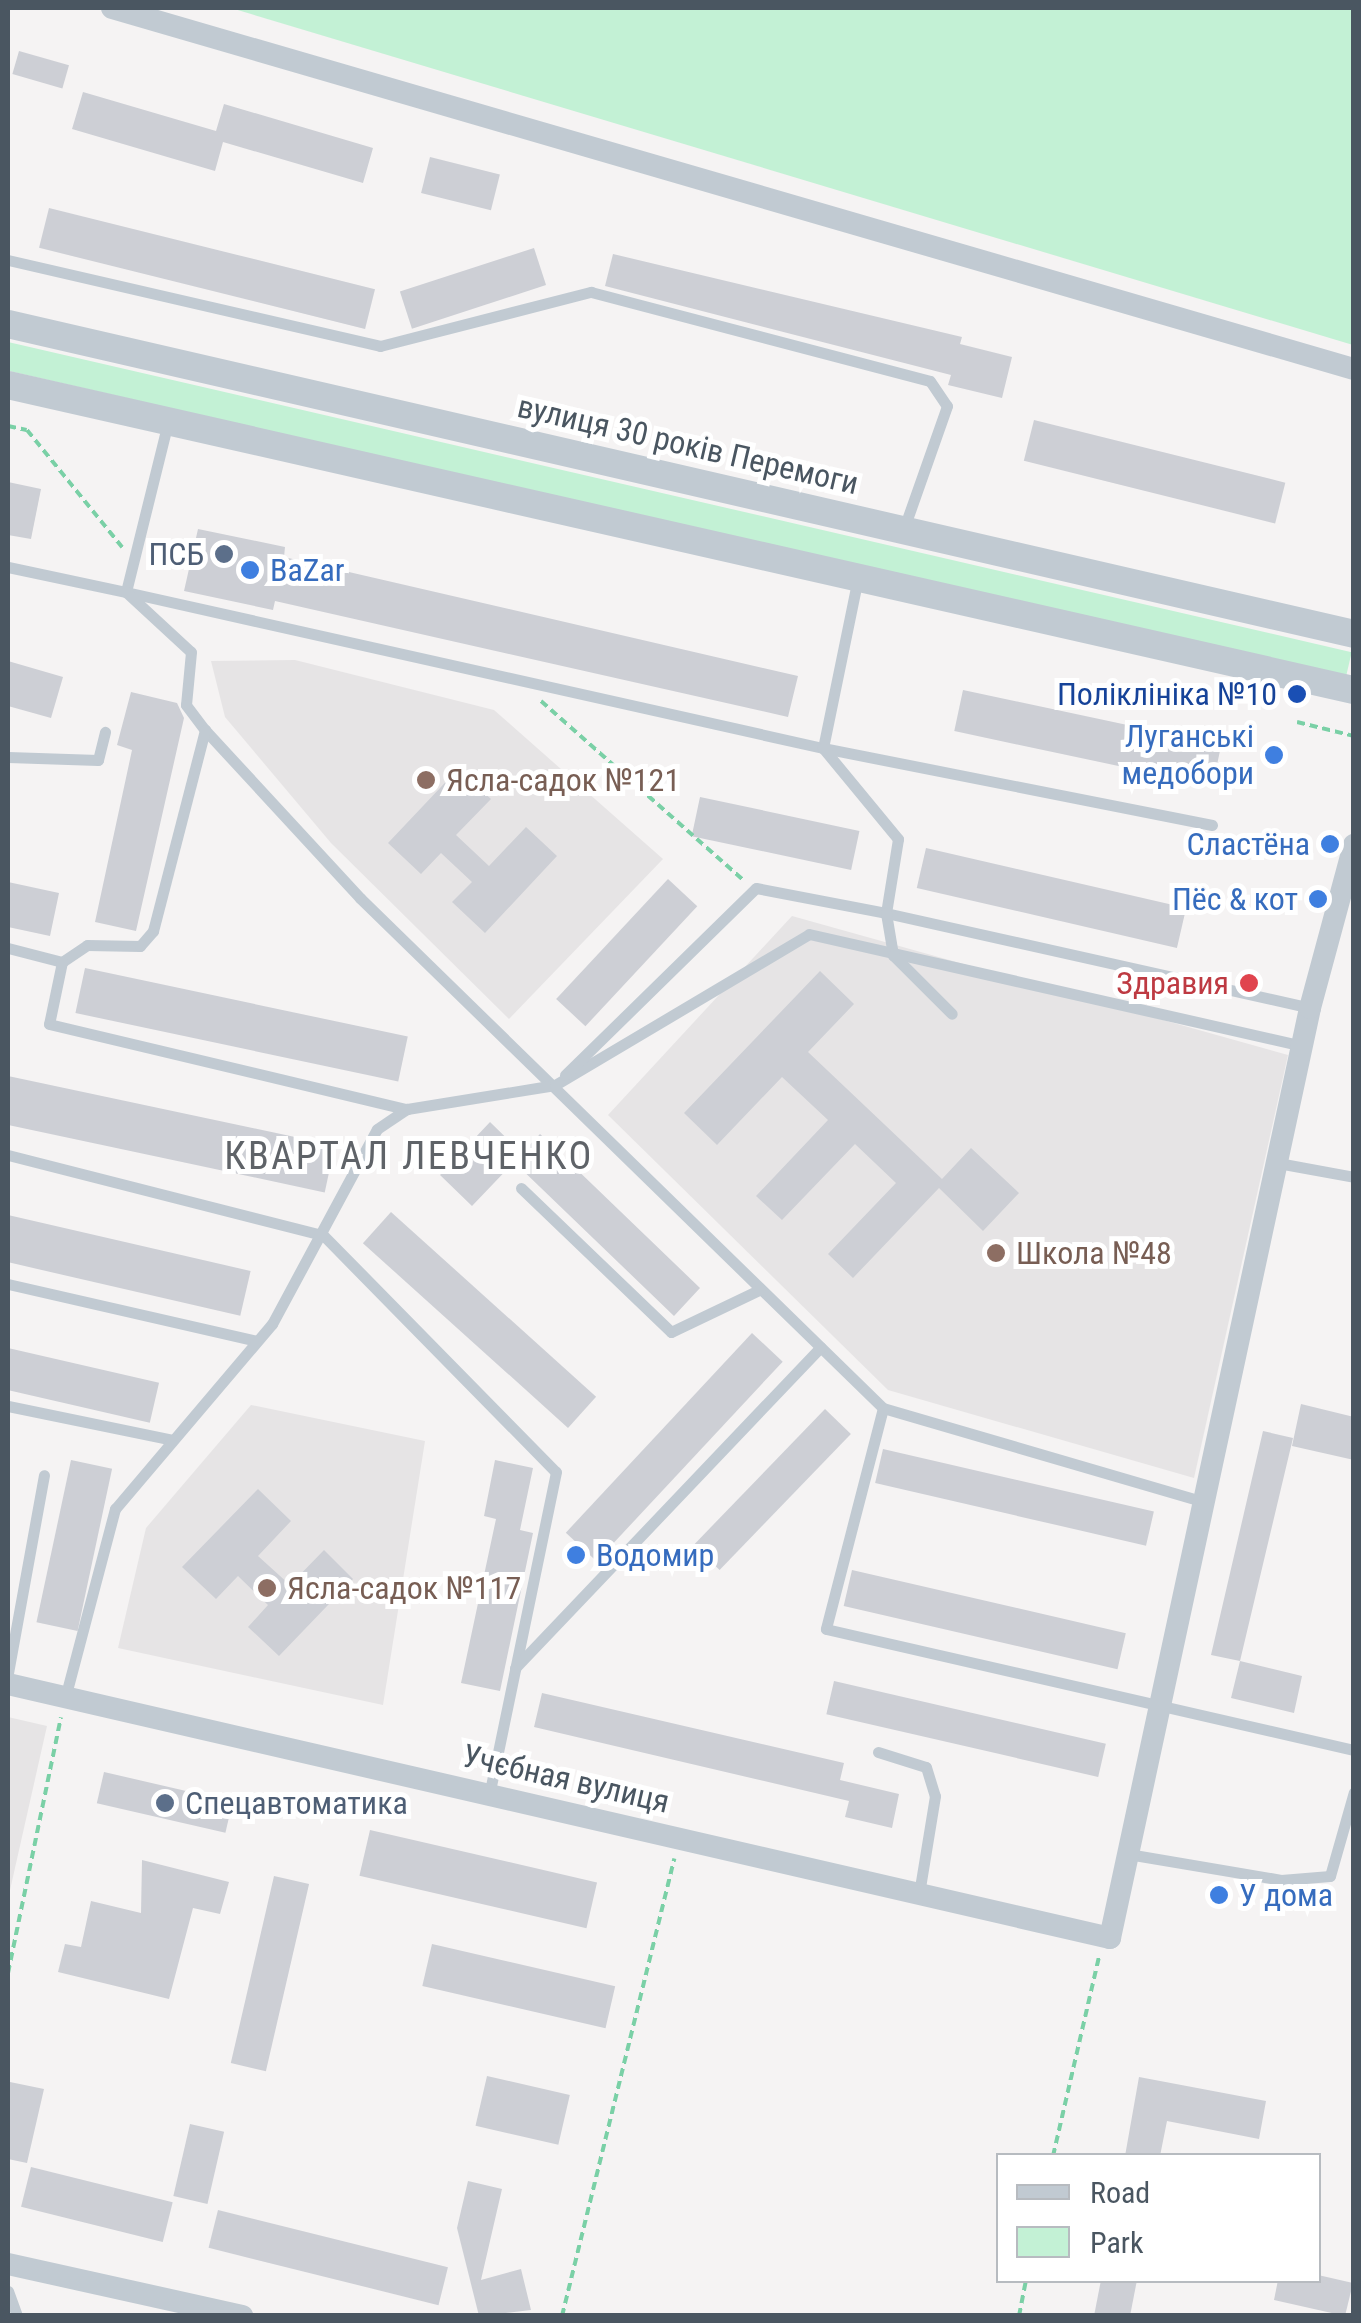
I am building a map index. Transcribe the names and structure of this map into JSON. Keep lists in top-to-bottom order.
{
  "streets": {
    "street": ["вулиця 30 років Перемоги", "Учєбная вулиця"]
  },
  "districts": ["КВАРТАЛ ЛЕВЧЕНКО"],
  "places": [
    "ПСБ",
    "BaZar",
    "Поліклініка №10",
    "Луганські медобори",
    "Ясла-садок №121",
    "Сластёна",
    "Пёс & кот",
    "Здравия",
    "Школа №48",
    "Водомир",
    "Ясла-садок №117",
    "Спецавтоматика",
    "У дома"
  ],
  "legend": ["Road", "Park"]
}
